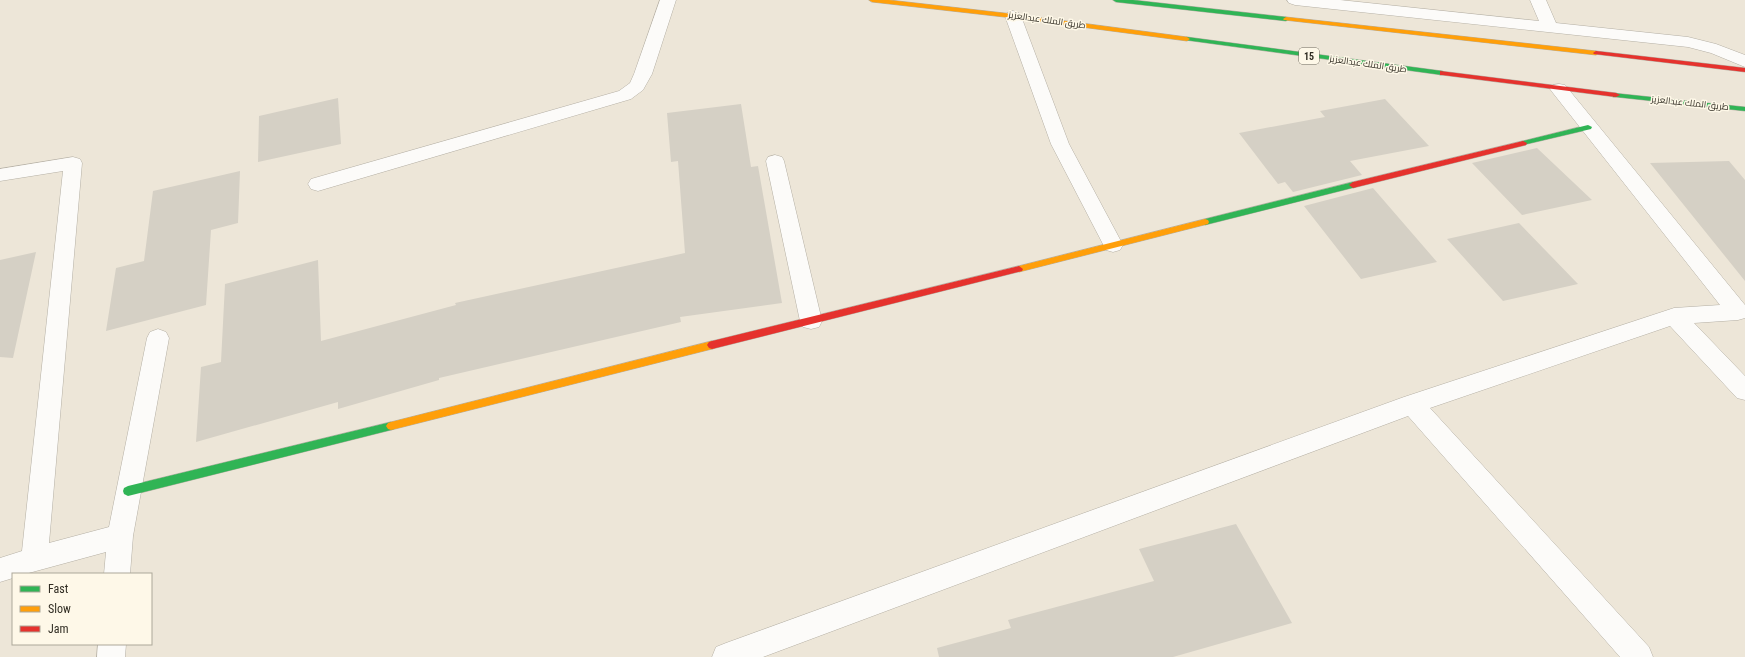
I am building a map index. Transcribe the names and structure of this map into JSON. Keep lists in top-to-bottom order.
{
  "streets": {
    "main road": ["طريق الملك عبدالعزيز", "15"]
  },
  "legend": ["Fast", "Slow", "Jam"]
}
